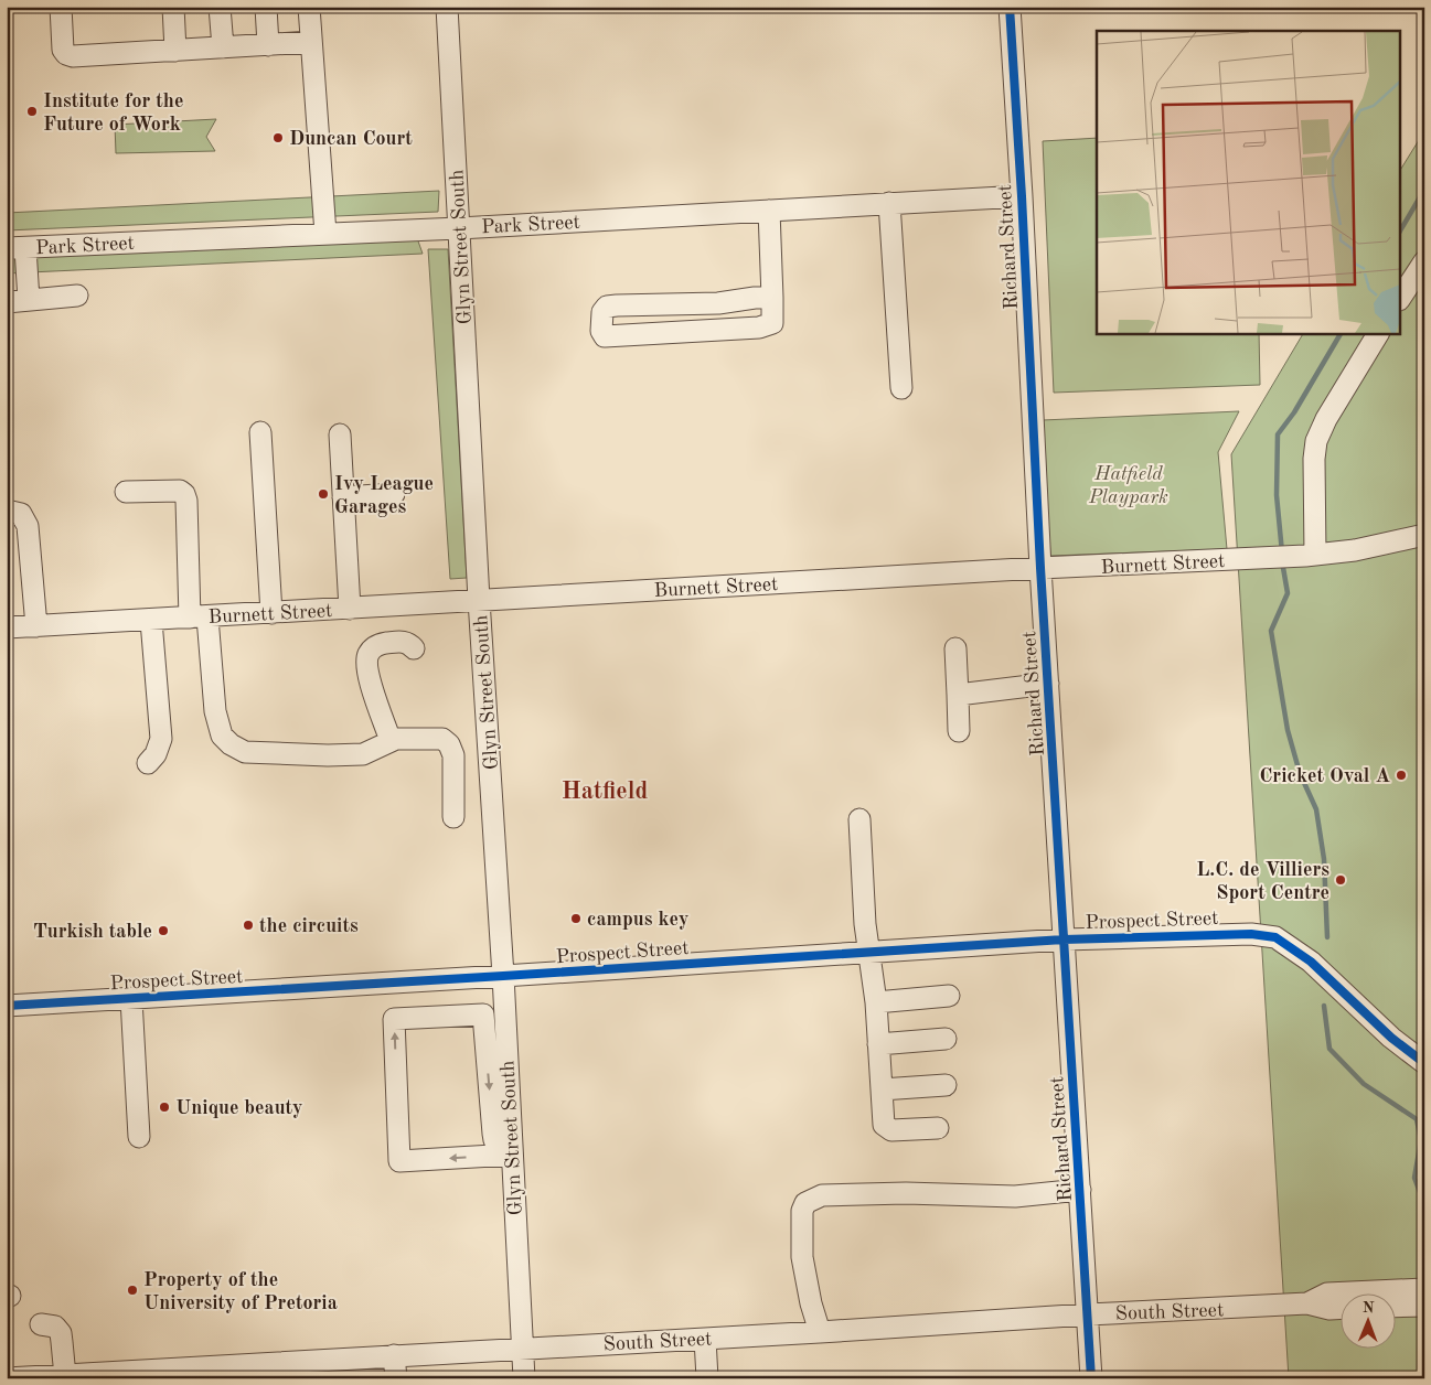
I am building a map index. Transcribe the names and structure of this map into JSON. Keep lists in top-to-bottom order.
{
  "streets": {
    "street": [
      "Park Street",
      "Glyn Street South",
      "Richard Street",
      "Burnett Street",
      "Prospect Street",
      "South Street"
    ]
  },
  "crossings": [
    ["Park Street", "Glyn Street South"],
    ["Park Street", "Richard Street"],
    ["Glyn Street South", "Burnett Street"],
    ["Glyn Street South", "Prospect Street"],
    ["Glyn Street South", "South Street"],
    ["Richard Street", "Burnett Street"],
    ["Richard Street", "Prospect Street"],
    ["Richard Street", "South Street"]
  ],
  "districts": ["Hatfield"],
  "parks": ["Hatfield Playpark"],
  "places": [
    "Institute for the Future of Work",
    "Duncan Court",
    "Ivy League Garages",
    "Cricket Oval A",
    "L.C. de Villiers Sport Centre",
    "campus key",
    "the circuits",
    "Turkish table",
    "Unique beauty",
    "Property of the University of Pretoria"
  ],
  "north": "top"
}
